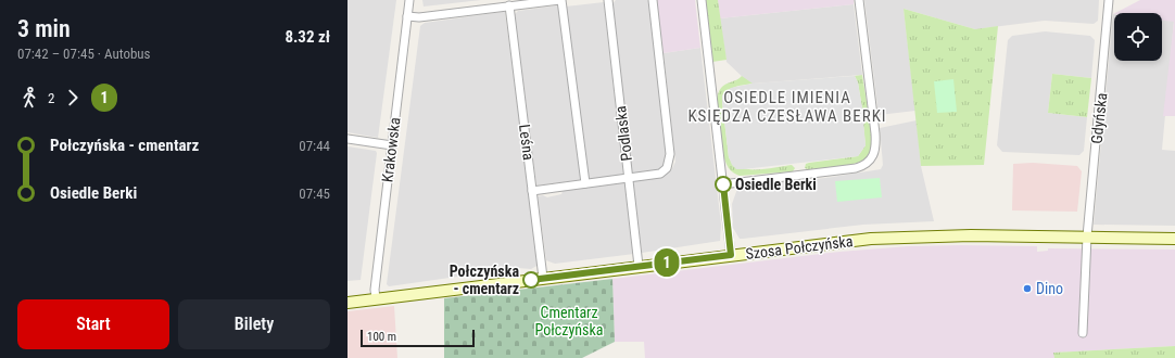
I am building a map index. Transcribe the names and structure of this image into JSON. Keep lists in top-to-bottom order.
{
  "streets": {
    "main road": ["Szosa Połczyńska"],
    "street": [
      "Gdyńska",
      "Podlaska",
      "Leśna",
      "Krakowska"
    ]
  },
  "crossings": [
    ["Gdyńska", "Szosa Połczyńska"],
    ["Podlaska", "Szosa Połczyńska"],
    ["Leśna", "Szosa Połczyńska"],
    ["Krakowska", "Szosa Połczyńska"]
  ],
  "districts": ["OSIEDLE IMIENIA KSIĘDZA CZESŁAWA BERKI"],
  "parks": ["Cmentarz Połczyńska"],
  "places": ["Osiedle Berki", "Połczyńska - cmentarz", "Dino"],
  "lines": ["bus line 1"],
  "scale_bar": "100 m",
  "page": {
    "heading": ["3 min", "07:42 – 07:45 · Autobus", "8.32 zł"],
    "on_map": "1",
    "legs": ["2", "1"],
    "list": [
      {
        "name": "Połczyńska - cmentarz",
        "value": "07:44"
      },
      {
        "name": "Osiedle Berki",
        "value": "07:45"
      }
    ],
    "buttons": ["Start", "Bilety"],
    "scale": "100 m"
  }
}
